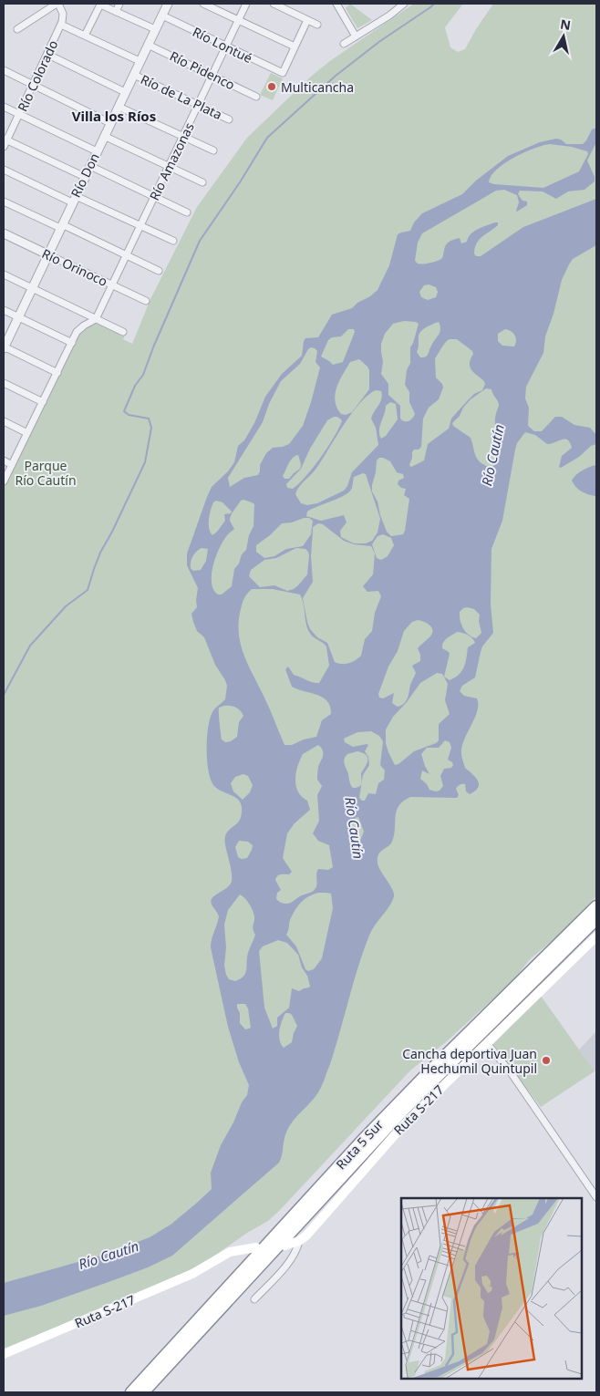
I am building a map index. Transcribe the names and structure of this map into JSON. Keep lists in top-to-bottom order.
{
  "streets": {
    "highway": ["Ruta 5 Sur"],
    "main road": ["Ruta S-217"],
    "street": [
      "Río Lontué",
      "Río Pidenco",
      "Río Colorado",
      "Río de La Plata",
      "Río Amazonas",
      "Río Don",
      "Río Orinoco"
    ]
  },
  "crossings": [
    ["Río Lontué", "Río Amazonas"],
    ["Río Lontué", "Río Don"],
    ["Río Pidenco", "Río Amazonas"],
    ["Río Pidenco", "Río Don"],
    ["Río Colorado", "Río de La Plata"],
    ["Río de La Plata", "Río Amazonas"],
    ["Río de La Plata", "Río Don"],
    ["Río Amazonas", "Río Orinoco"],
    ["Río Don", "Río Orinoco"]
  ],
  "districts": ["Villa los Ríos"],
  "water": ["Río Cautín"],
  "parks": ["Parque Río Cautín"],
  "places": ["Multicancha", "Cancha deportiva Juan Hechumil Quintupil"],
  "north": "top"
}
